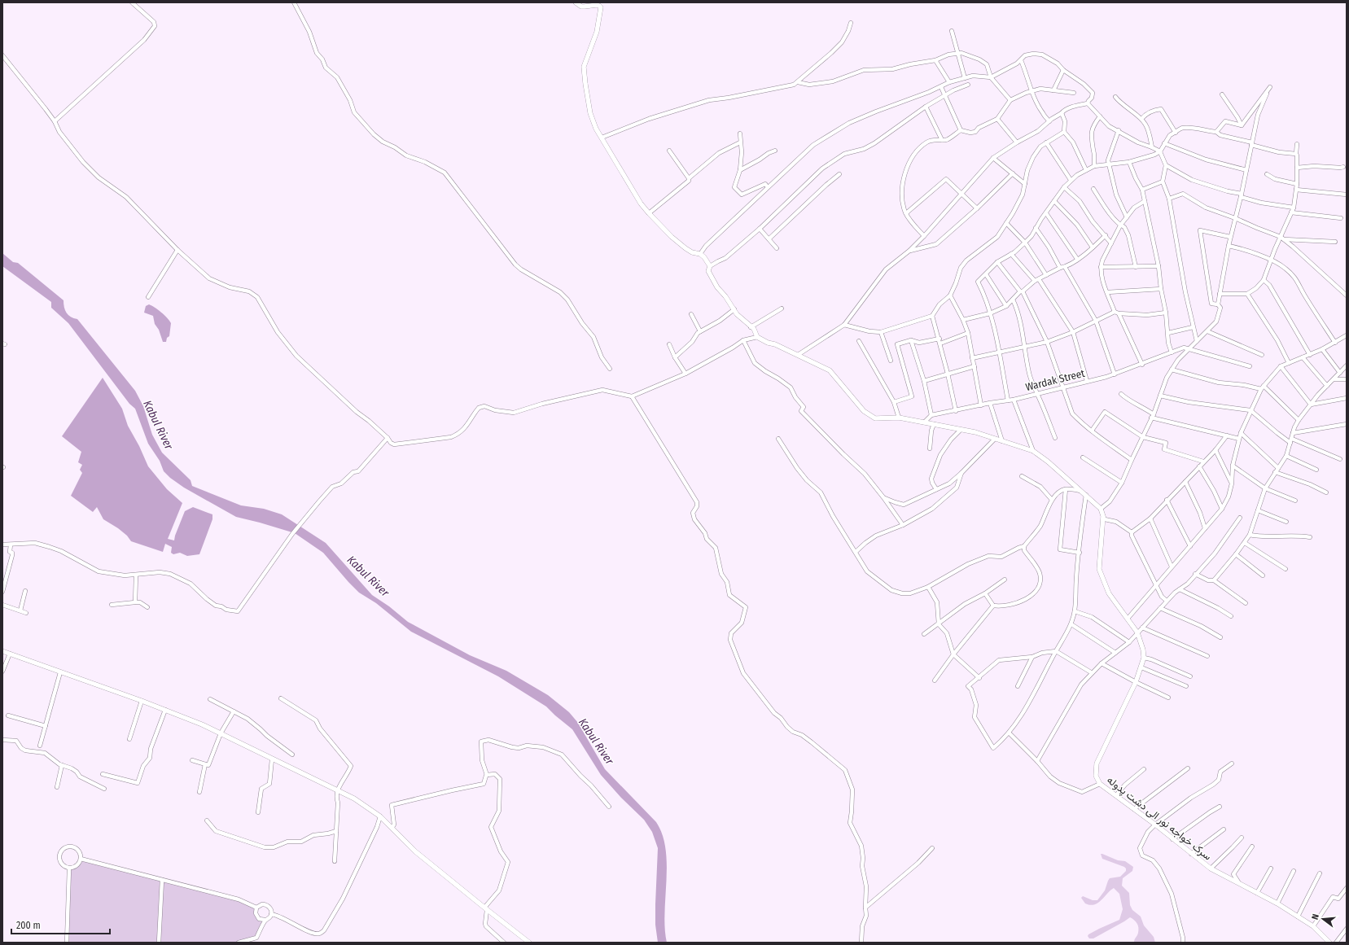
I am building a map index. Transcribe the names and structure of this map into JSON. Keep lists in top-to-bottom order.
{
  "streets": {
    "main road": ["سرک خواجه نور الی دشت پدوله"],
    "street": ["Wardak Street"]
  },
  "water": ["Kabul River"],
  "scale_bar": "200 m",
  "north": "left"
}
